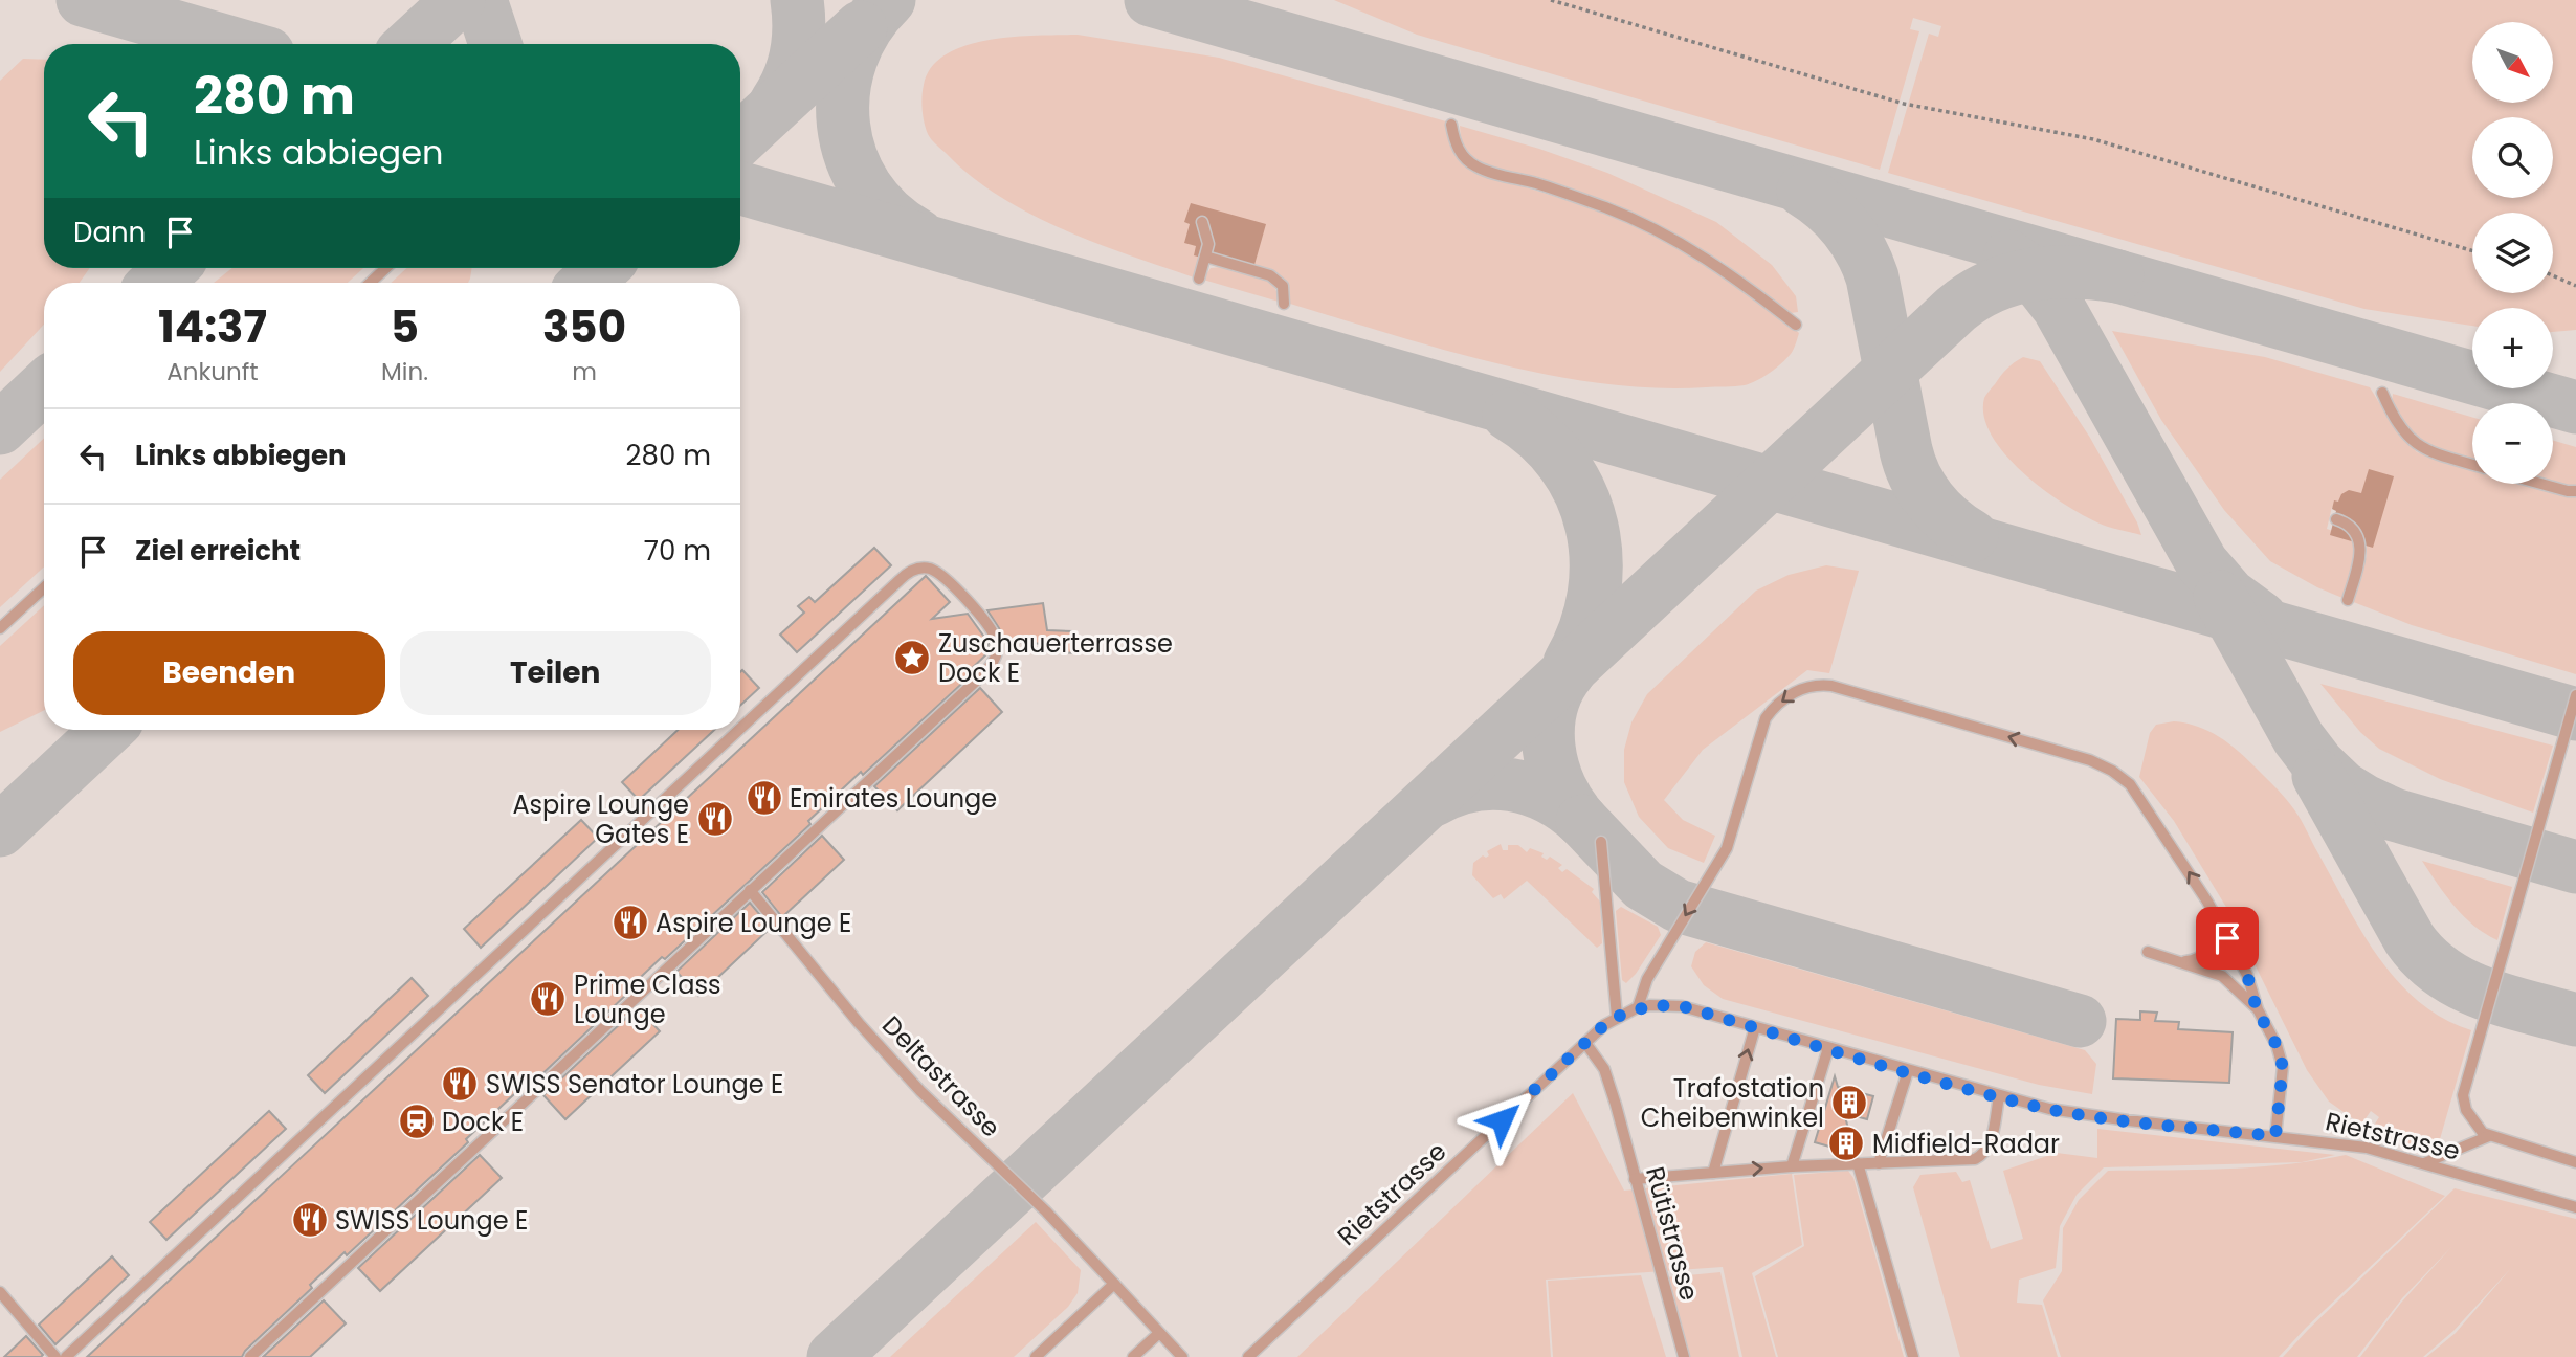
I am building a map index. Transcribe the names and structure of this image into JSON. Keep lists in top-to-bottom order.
{
  "streets": {
    "lane": ["Deltastrasse", "Rietstrasse", "Rütistrasse"]
  },
  "crossings": [
    ["Rietstrasse", "Rütistrasse"]
  ],
  "places": {
    "place": ["Zuschauerterrasse Dock E"],
    "restaurant": [
      "Emirates Lounge",
      "Aspire Lounge Gates E",
      "Aspire Lounge E",
      "Prime Class Lounge",
      "SWISS Senator Lounge E",
      "SWISS Lounge E"
    ],
    "building": ["Trafostation Cheibenwinkel", "Midfield-Radar"],
    "station": ["Dock E"]
  },
  "north": "bottom right",
  "page": {
    "map_buttons": ["+", "−"],
    "turn": ["280 m", "Links abbiegen"],
    "then": "Dann",
    "eta": [
      "14:37",
      "Ankunft",
      "5",
      "Min.",
      "350",
      "m"
    ],
    "list": [
      {
        "name": "Links abbiegen",
        "value": "280 m"
      },
      {
        "name": "Ziel erreicht",
        "value": "70 m"
      }
    ],
    "buttons": ["Beenden", "Teilen"]
  }
}
